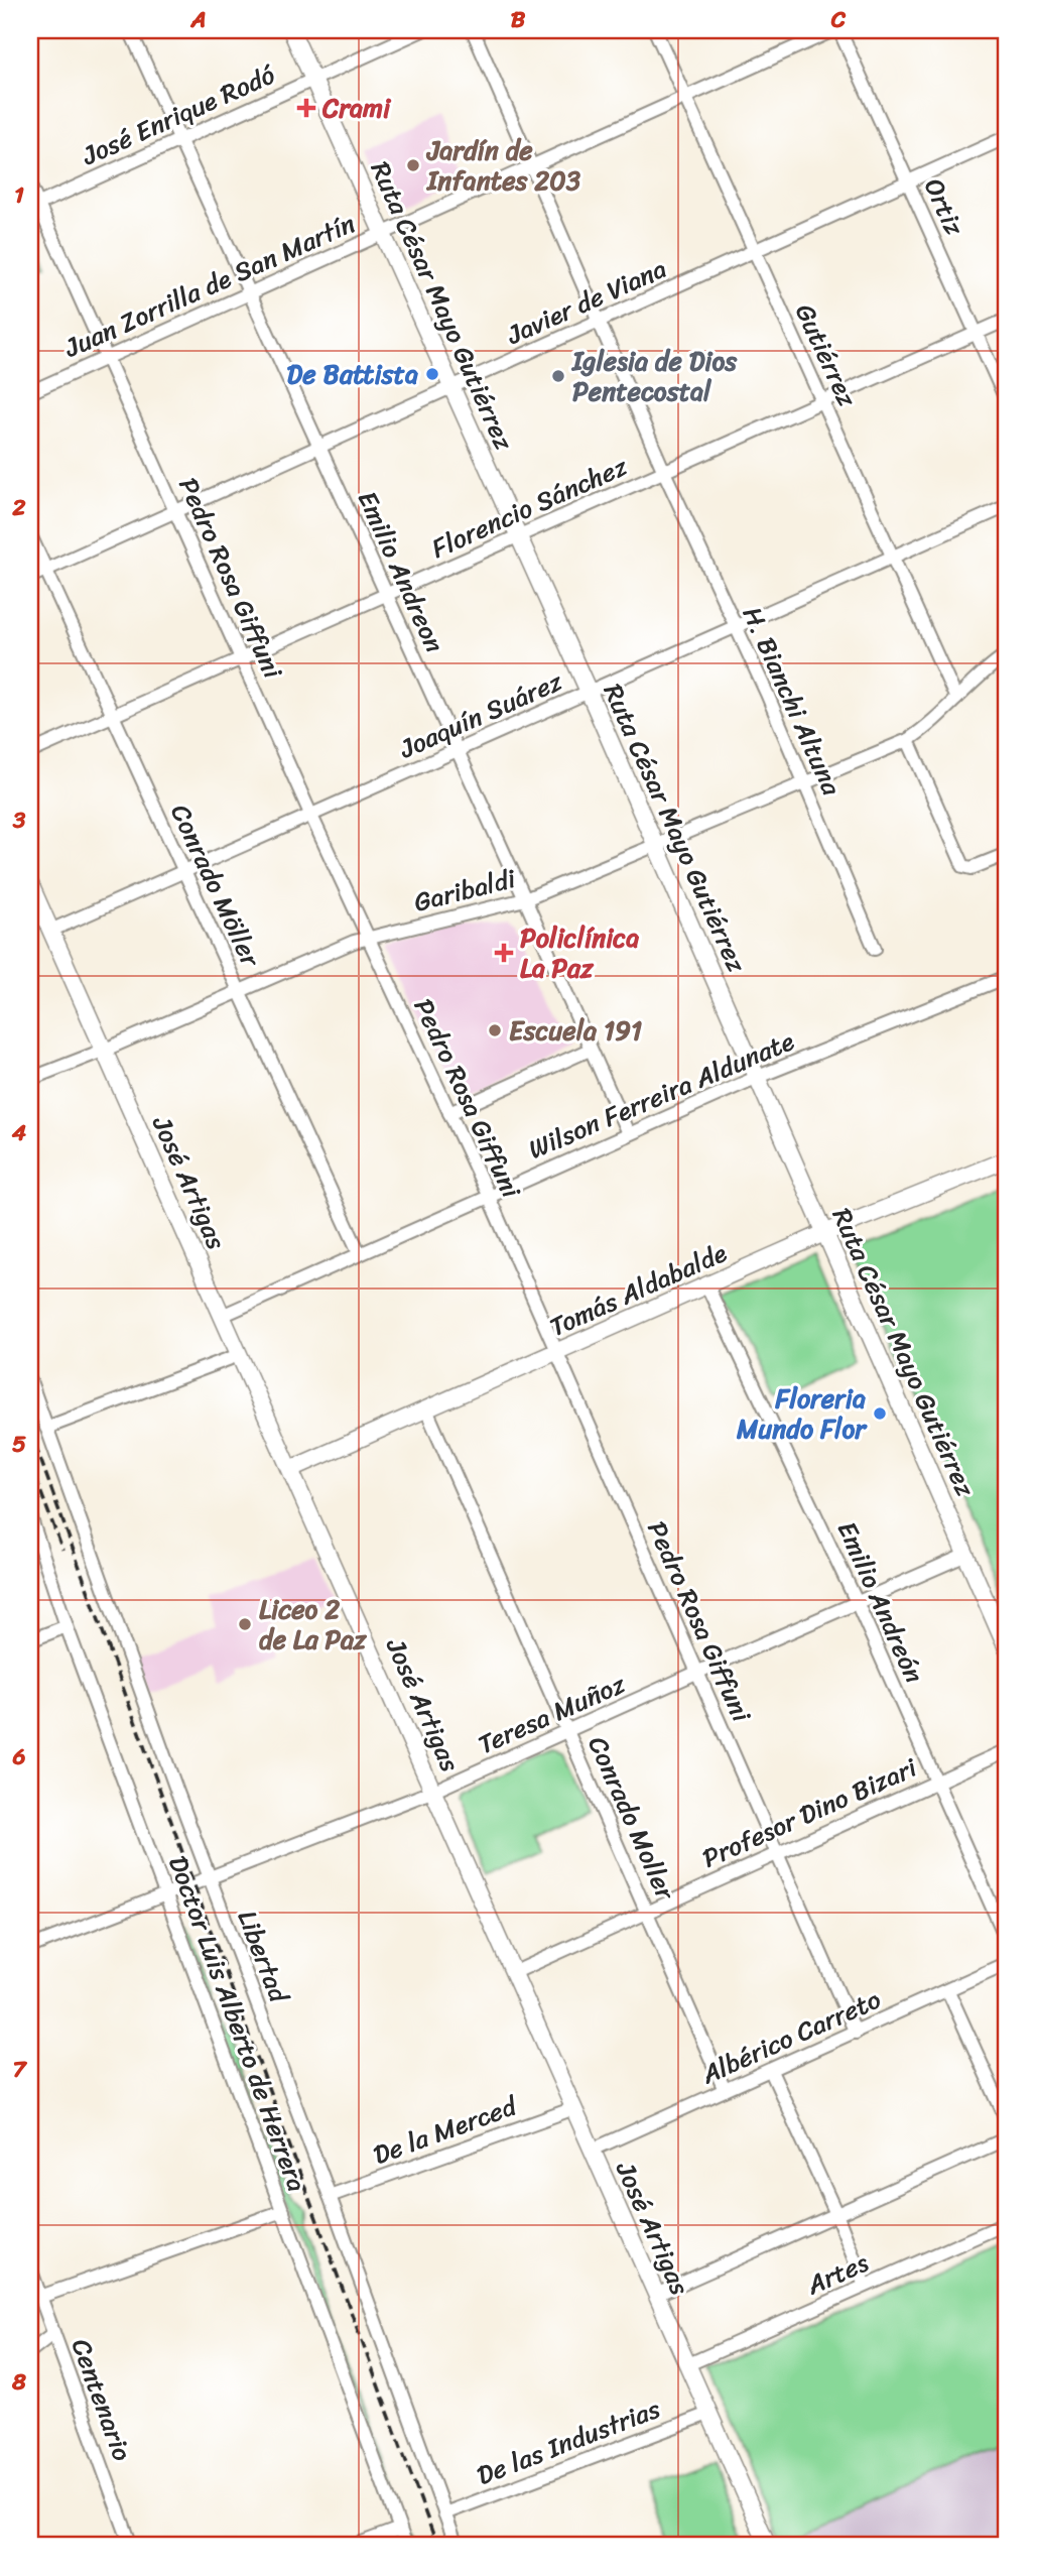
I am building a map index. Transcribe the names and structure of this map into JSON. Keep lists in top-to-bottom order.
{
  "streets": {
    "street": [
      "José Enrique Rodó",
      "Ortiz",
      "Juan Zorrilla de San Martín",
      "Javier de Viana",
      "Ruta César Mayo Gutiérrez",
      "Gutiérrez",
      "Florencio Sánchez",
      "Emilio Andreon",
      "Pedro Rosa Giffuni",
      "H. Bianchi Altuna",
      "Joaquín Suárez",
      "Conrado Möller",
      "Garibaldi",
      "Wilson Ferreira Aldunate",
      "José Artigas",
      "Tomás Aldabalde",
      "Emilio Andreón",
      "Teresa Muñoz",
      "Profesor Dino Bizari",
      "Conrado Moller",
      "Libertad",
      "Doctor Luis Alberto de Herrera",
      "Albérico Carreto",
      "De la Merced",
      "Artes",
      "Centenario",
      "De las Industrias"
    ]
  },
  "crossings": [
    ["José Enrique Rodó", "Ruta César Mayo Gutiérrez"],
    ["José Enrique Rodó", "Emilio Andreon"],
    ["José Enrique Rodó", "Pedro Rosa Giffuni"],
    ["Ortiz", "Javier de Viana"],
    ["Ortiz", "Florencio Sánchez"],
    ["Juan Zorrilla de San Martín", "Ruta César Mayo Gutiérrez"],
    ["Juan Zorrilla de San Martín", "Gutiérrez"],
    ["Juan Zorrilla de San Martín", "Emilio Andreon"],
    ["Juan Zorrilla de San Martín", "Pedro Rosa Giffuni"],
    ["Juan Zorrilla de San Martín", "H. Bianchi Altuna"],
    ["Javier de Viana", "Ruta César Mayo Gutiérrez"],
    ["Javier de Viana", "Gutiérrez"],
    ["Javier de Viana", "Emilio Andreon"],
    ["Javier de Viana", "Pedro Rosa Giffuni"],
    ["Javier de Viana", "H. Bianchi Altuna"],
    ["Javier de Viana", "Conrado Möller"],
    ["Ruta César Mayo Gutiérrez", "Florencio Sánchez"],
    ["Ruta César Mayo Gutiérrez", "Joaquín Suárez"],
    ["Ruta César Mayo Gutiérrez", "Garibaldi"],
    ["Ruta César Mayo Gutiérrez", "Wilson Ferreira Aldunate"],
    ["Ruta César Mayo Gutiérrez", "Tomás Aldabalde"],
    ["Ruta César Mayo Gutiérrez", "Teresa Muñoz"],
    ["Gutiérrez", "Florencio Sánchez"],
    ["Gutiérrez", "Joaquín Suárez"],
    ["Gutiérrez", "Garibaldi"],
    ["Florencio Sánchez", "Emilio Andreon"],
    ["Florencio Sánchez", "Pedro Rosa Giffuni"],
    ["Florencio Sánchez", "H. Bianchi Altuna"],
    ["Florencio Sánchez", "Conrado Möller"],
    ["Emilio Andreon", "Joaquín Suárez"],
    ["Emilio Andreon", "Garibaldi"],
    ["Emilio Andreon", "Wilson Ferreira Aldunate"],
    ["Pedro Rosa Giffuni", "Joaquín Suárez"],
    ["Pedro Rosa Giffuni", "Garibaldi"],
    ["Pedro Rosa Giffuni", "Wilson Ferreira Aldunate"],
    ["Pedro Rosa Giffuni", "Tomás Aldabalde"],
    ["Pedro Rosa Giffuni", "Teresa Muñoz"],
    ["Pedro Rosa Giffuni", "Profesor Dino Bizari"],
    ["Pedro Rosa Giffuni", "Albérico Carreto"],
    ["H. Bianchi Altuna", "Joaquín Suárez"],
    ["H. Bianchi Altuna", "Garibaldi"],
    ["Joaquín Suárez", "Conrado Möller"],
    ["Joaquín Suárez", "José Artigas"],
    ["Conrado Möller", "Garibaldi"],
    ["Conrado Möller", "Wilson Ferreira Aldunate"],
    ["Garibaldi", "José Artigas"],
    ["Wilson Ferreira Aldunate", "José Artigas"],
    ["José Artigas", "Tomás Aldabalde"],
    ["José Artigas", "Teresa Muñoz"],
    ["José Artigas", "Profesor Dino Bizari"],
    ["José Artigas", "Albérico Carreto"],
    ["José Artigas", "De la Merced"],
    ["José Artigas", "Artes"],
    ["José Artigas", "De las Industrias"],
    ["Tomás Aldabalde", "Emilio Andreón"],
    ["Tomás Aldabalde", "Conrado Moller"],
    ["Emilio Andreón", "Teresa Muñoz"],
    ["Emilio Andreón", "Profesor Dino Bizari"],
    ["Teresa Muñoz", "Conrado Moller"],
    ["Teresa Muñoz", "Libertad"],
    ["Teresa Muñoz", "Doctor Luis Alberto de Herrera"],
    ["Profesor Dino Bizari", "Conrado Moller"],
    ["Conrado Moller", "Albérico Carreto"],
    ["Libertad", "De la Merced"],
    ["Libertad", "De las Industrias"]
  ],
  "places": {
    "health": ["Crami", "Policlínica La Paz"],
    "other": [
      "Jardín de Infantes 203",
      "De Battista",
      "Iglesia de Dios Pentecostal",
      "Escuela 191",
      "Floreria Mundo Flor",
      "Liceo 2 de La Paz"
    ]
  },
  "grid": {
    "columns": ["A", "B", "C"],
    "rows": [
      "1",
      "2",
      "3",
      "4",
      "5",
      "6",
      "7",
      "8"
    ]
  }
}
